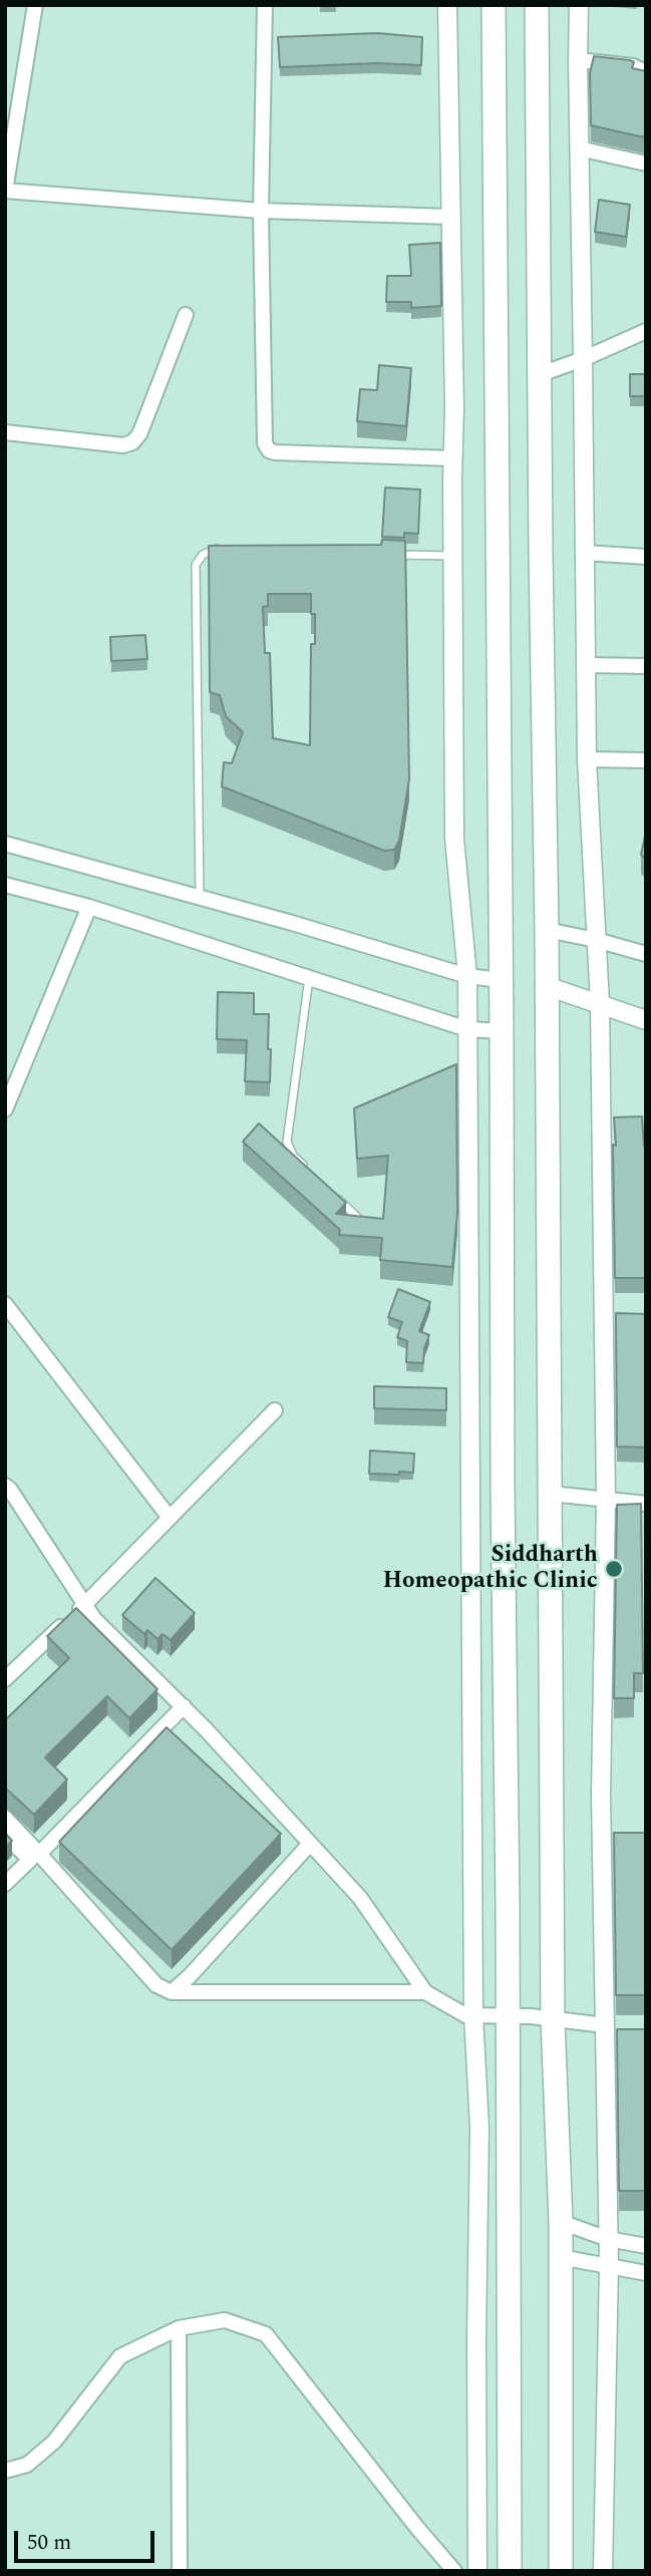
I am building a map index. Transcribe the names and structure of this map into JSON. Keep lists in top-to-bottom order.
{
  "places": ["Siddharth Homeopathic Clinic"],
  "scale_bar": "50 m"
}
